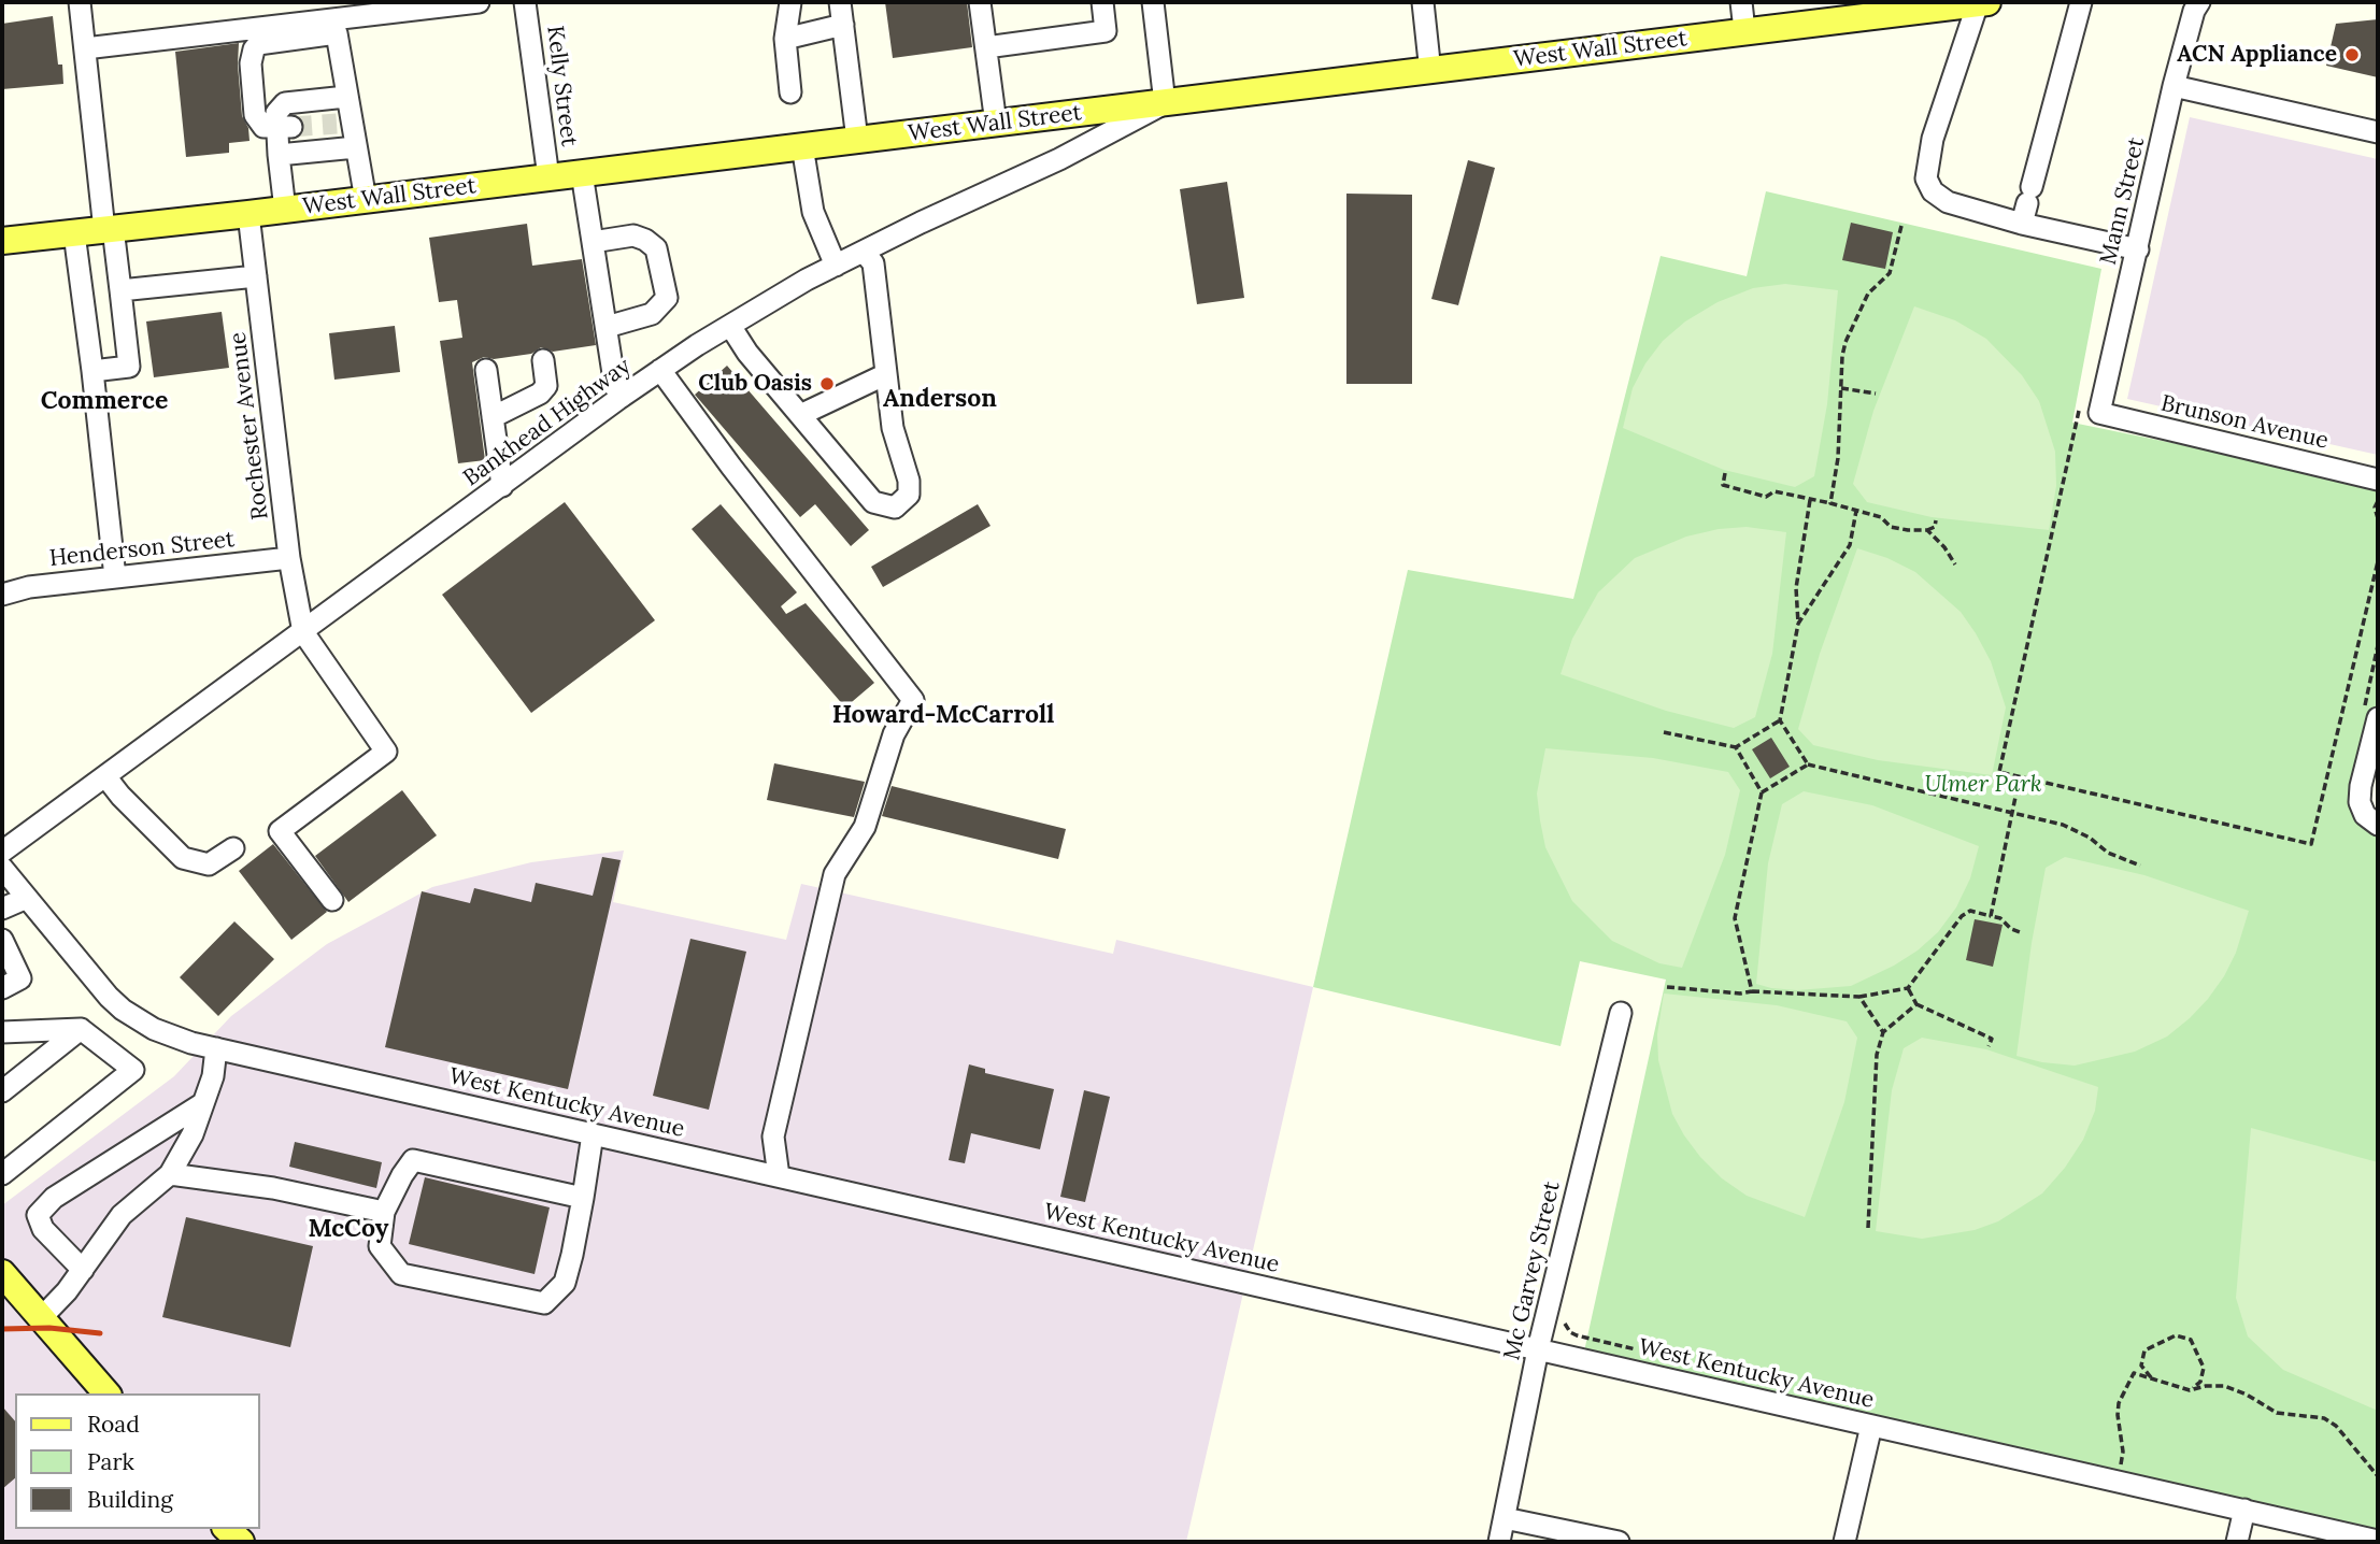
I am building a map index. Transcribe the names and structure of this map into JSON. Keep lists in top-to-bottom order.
{
  "streets": {
    "main road": ["West Wall Street"],
    "street": [
      "Kelly Street",
      "Mann Street",
      "Bankhead Highway",
      "Brunson Avenue",
      "Rochester Avenue",
      "Henderson Street",
      "West Kentucky Avenue",
      "Mc Garvey Street"
    ]
  },
  "crossings": [
    ["West Wall Street", "Kelly Street"],
    ["West Wall Street", "Bankhead Highway"],
    ["West Wall Street", "Rochester Avenue"],
    ["Mann Street", "Brunson Avenue"],
    ["Bankhead Highway", "Rochester Avenue"],
    ["Rochester Avenue", "Henderson Street"],
    ["West Kentucky Avenue", "Mc Garvey Street"]
  ],
  "districts": [
    "Anderson",
    "Commerce",
    "Howard-McCarroll",
    "McCoy"
  ],
  "parks": ["Ulmer Park"],
  "places": ["ACN Appliance", "Club Oasis"],
  "legend": ["Road", "Park", "Building"]
}
